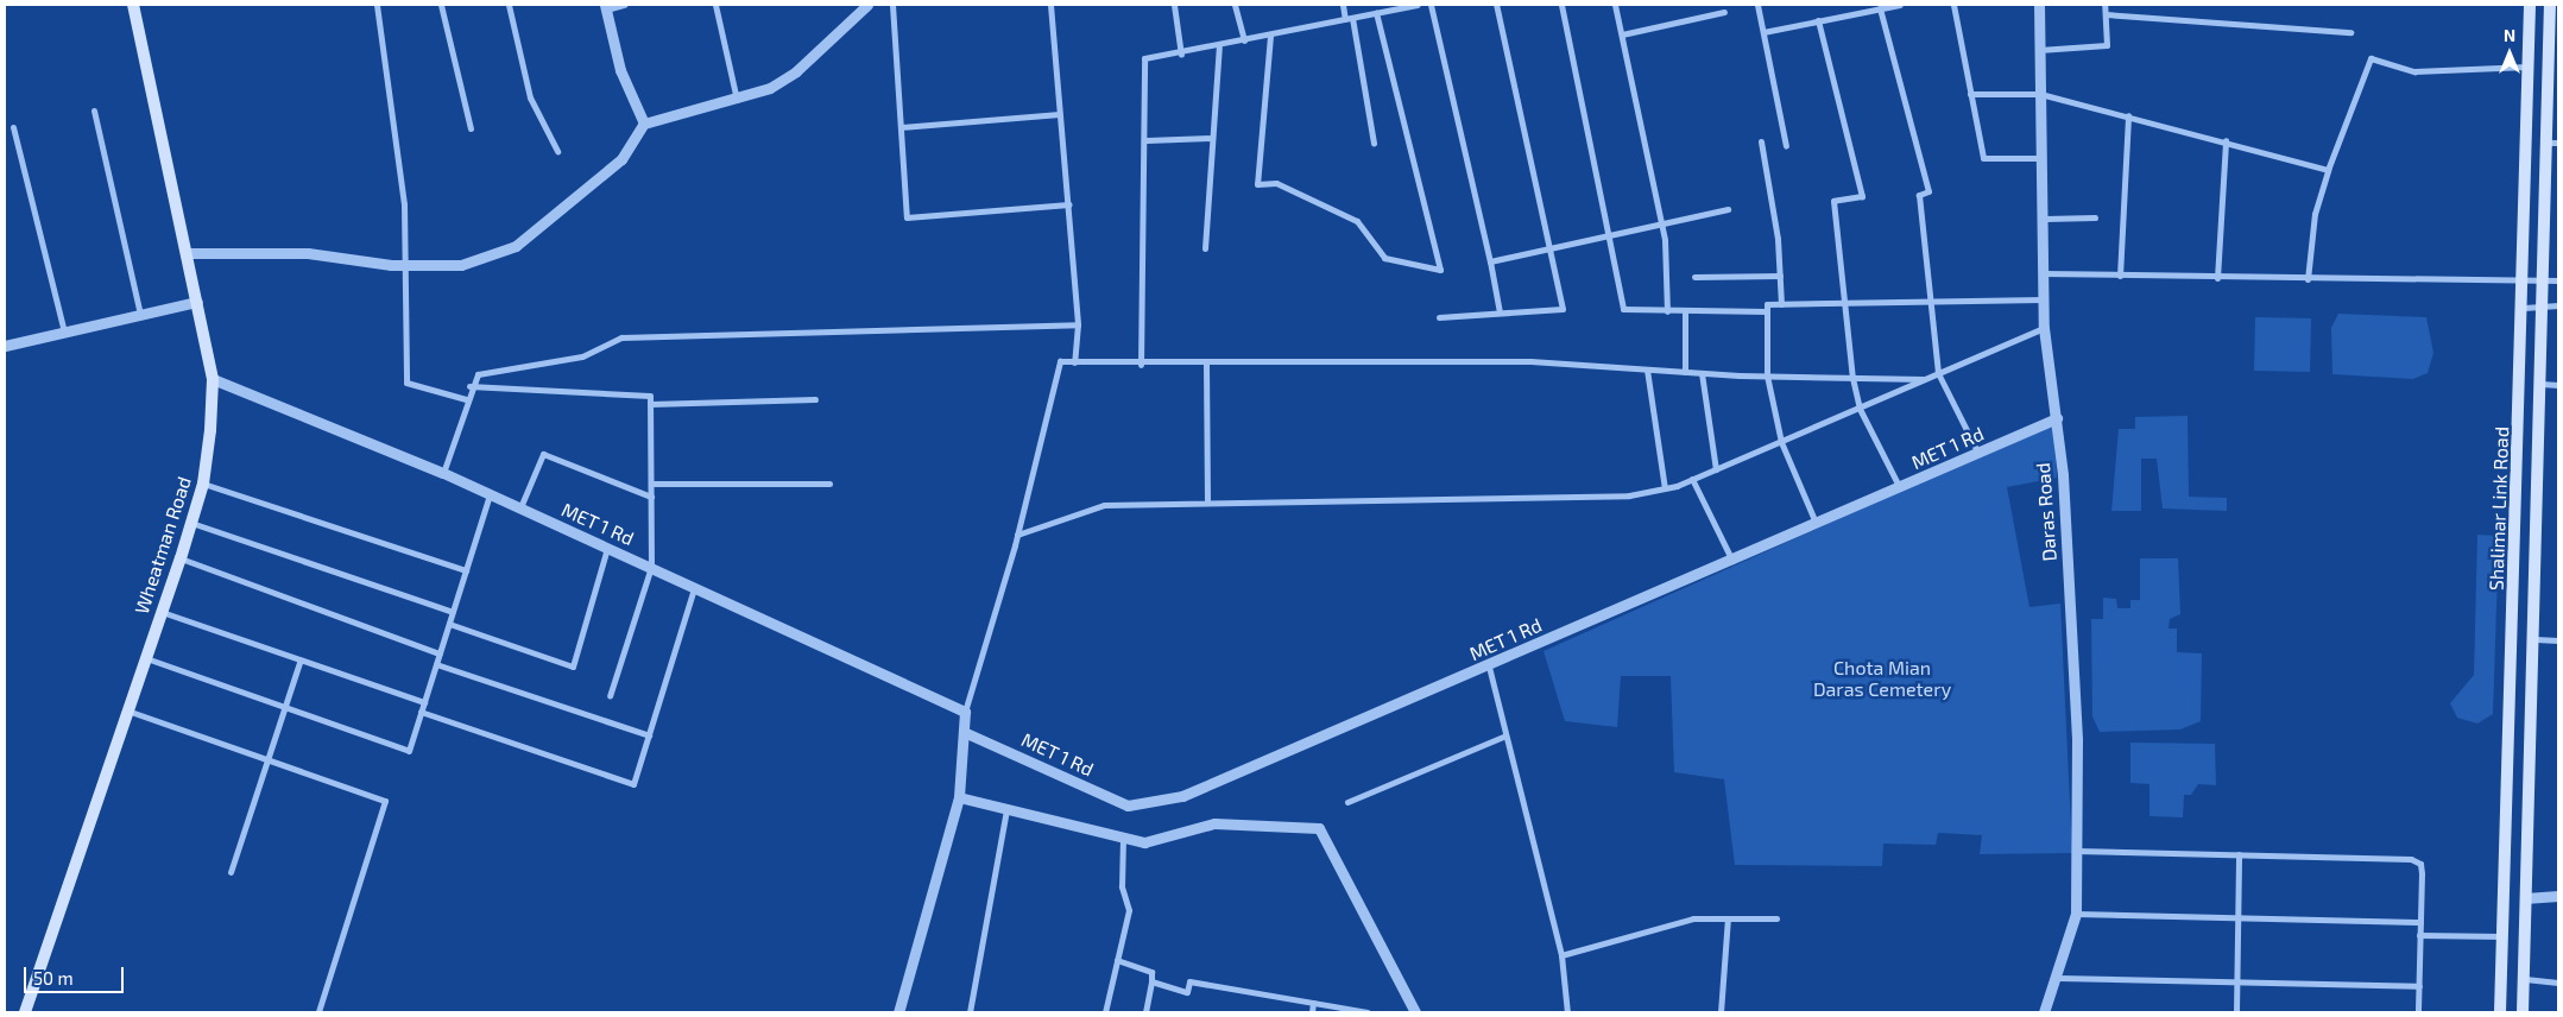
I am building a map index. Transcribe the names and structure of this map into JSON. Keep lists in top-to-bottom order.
{
  "streets": {
    "main road": ["Shalimar Link Road", "Wheatman Road"],
    "street": ["MET 1 Rd", "Daras Road"]
  },
  "crossings": [
    ["MET 1 Rd", "Daras Road"],
    ["MET 1 Rd", "Wheatman Road"]
  ],
  "parks": ["Chota Mian Daras Cemetery"],
  "scale_bar": "50 m",
  "north": "top"
}
